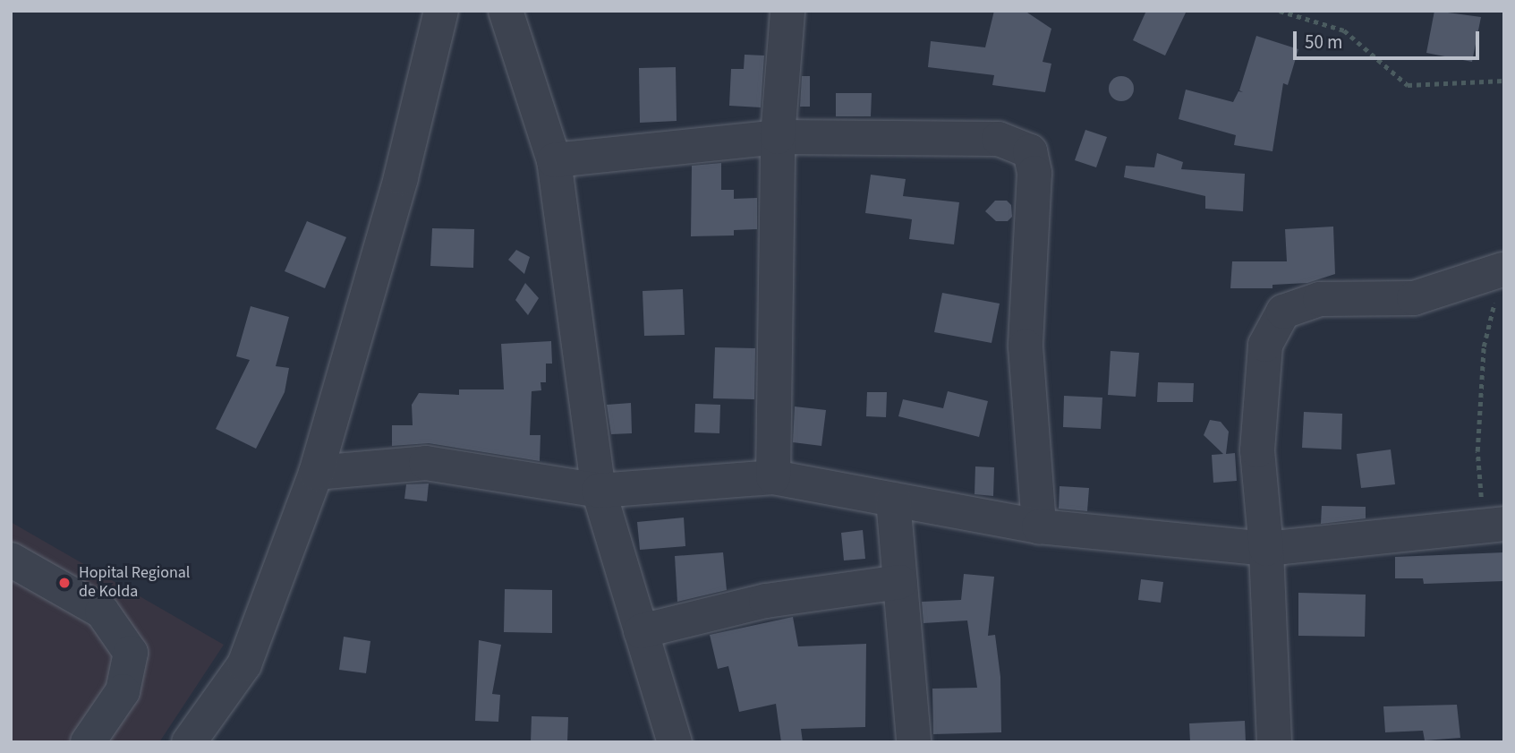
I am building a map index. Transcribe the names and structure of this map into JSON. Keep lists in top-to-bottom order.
{
  "places": ["Hopital Regional de Kolda"],
  "scale_bar": "50 m"
}
